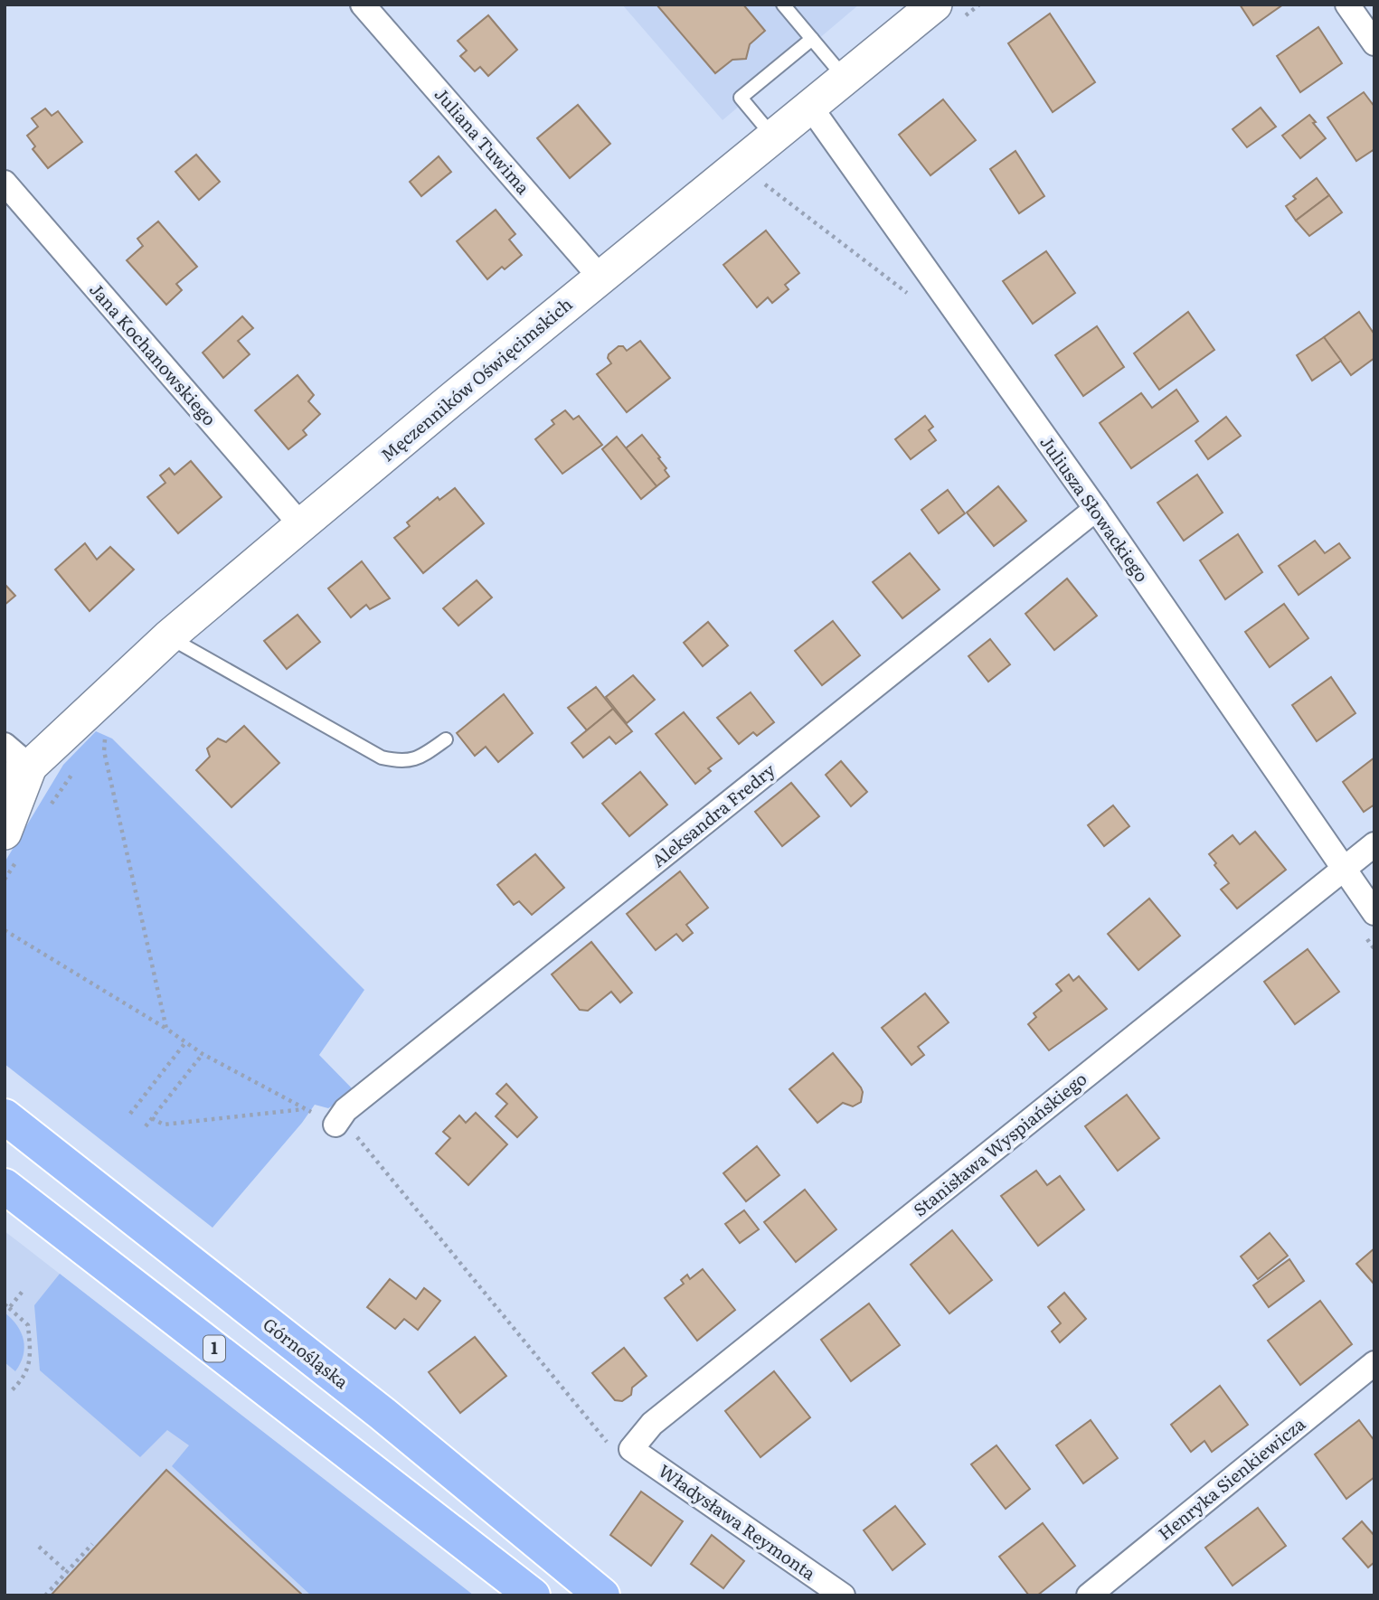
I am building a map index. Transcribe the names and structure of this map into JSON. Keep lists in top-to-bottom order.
{
  "streets": {
    "main road": ["Męczenników Oświęcimskich", "1", "Górnośląska"],
    "street": [
      "Juliana Tuwima",
      "Jana Kochanowskiego",
      "Juliusza Słowackiego",
      "Aleksandra Fredry",
      "Stanisława Wyspiańskiego",
      "Henryka Sienkiewicza",
      "Władysława Reymonta"
    ]
  },
  "crossings": [
    ["Juliana Tuwima", "Męczenników Oświęcimskich"],
    ["Jana Kochanowskiego", "Męczenników Oświęcimskich"],
    ["Męczenników Oświęcimskich", "Juliusza Słowackiego"],
    ["Juliusza Słowackiego", "Aleksandra Fredry"],
    ["Juliusza Słowackiego", "Stanisława Wyspiańskiego"],
    ["Stanisława Wyspiańskiego", "Władysława Reymonta"]
  ]
}
